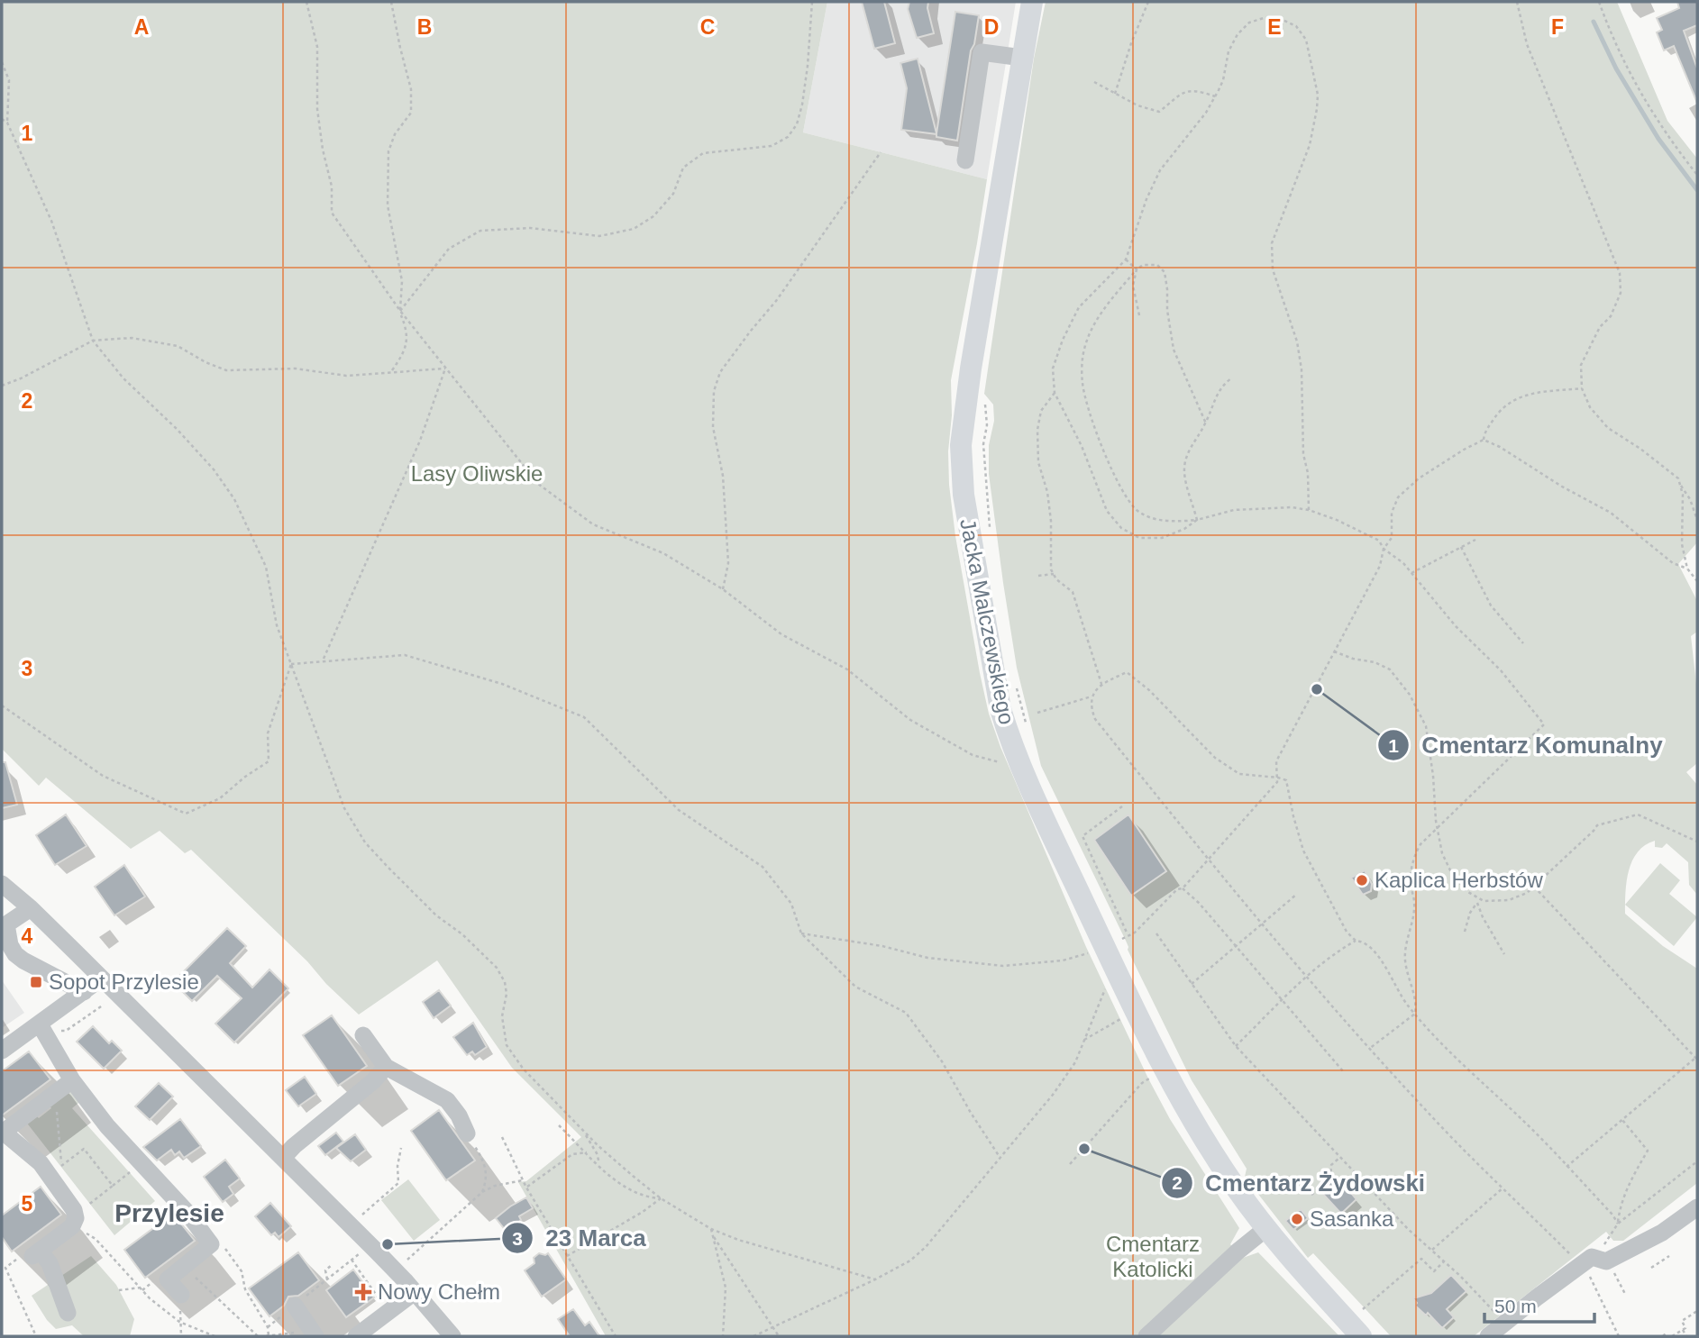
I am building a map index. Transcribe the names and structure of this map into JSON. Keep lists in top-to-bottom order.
{
  "streets": {
    "main road": ["Jacka Malczewskiego"]
  },
  "districts": ["Przylesie"],
  "parks": ["Lasy Oliwskie", "Cmentarz Katolicki"],
  "places": {
    "other": [
      "Cmentarz Komunalny",
      "Kaplica Herbstów",
      "Cmentarz Żydowski",
      "Sasanka",
      "23 Marca"
    ],
    "transit": ["Sopot Przylesie"],
    "health": ["Nowy Chełm"]
  },
  "scale_bar": "50 m",
  "grid": {
    "columns": [
      "A",
      "B",
      "C",
      "D",
      "E",
      "F"
    ],
    "rows": [
      "1",
      "2",
      "3",
      "4",
      "5"
    ]
  }
}
